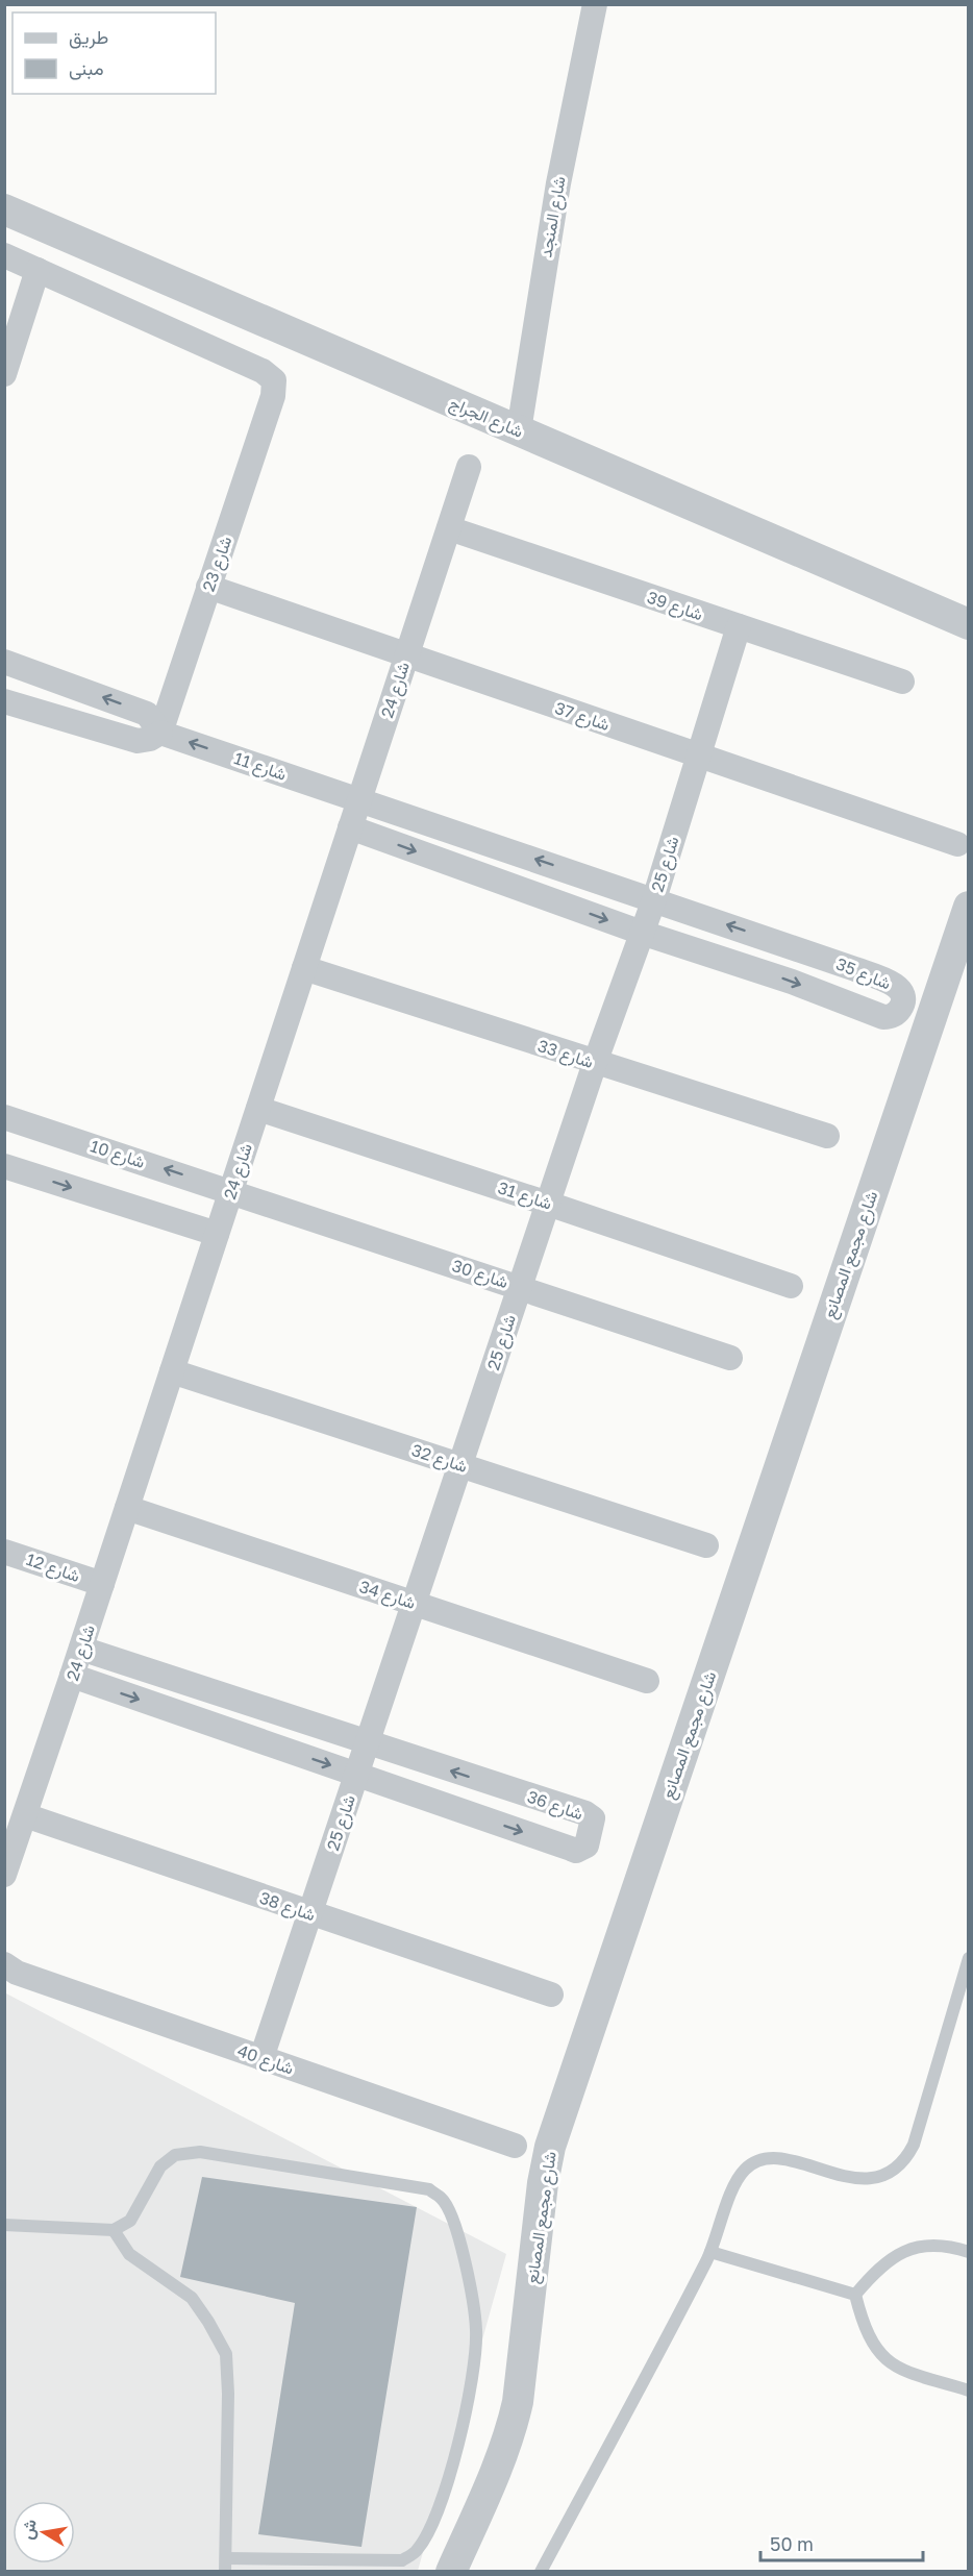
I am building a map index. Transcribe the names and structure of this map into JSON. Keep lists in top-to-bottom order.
{
  "streets": {
    "street": [
      "شارع المنجد",
      "شارع الجراج",
      "شارع 23",
      "شارع 39",
      "شارع 24",
      "شارع 37",
      "شارع 11",
      "شارع 25",
      "شارع 35",
      "شارع 33",
      "شارع 10",
      "شارع 31",
      "شارع مجمع المصانع",
      "شارع 30",
      "شارع 32",
      "شارع 12",
      "شارع 34",
      "شارع 36",
      "شارع 38",
      "شارع 40"
    ]
  },
  "crossings": [
    ["شارع المنجد", "شارع الجراج"],
    ["شارع 23", "شارع 37"],
    ["شارع 23", "شارع 11"],
    ["شارع 39", "شارع 24"],
    ["شارع 39", "شارع 25"],
    ["شارع 24", "شارع 37"],
    ["شارع 24", "شارع 11"],
    ["شارع 24", "شارع 35"],
    ["شارع 24", "شارع 33"],
    ["شارع 24", "شارع 10"],
    ["شارع 24", "شارع 31"],
    ["شارع 24", "شارع 30"],
    ["شارع 24", "شارع 32"],
    ["شارع 24", "شارع 12"],
    ["شارع 24", "شارع 34"],
    ["شارع 24", "شارع 36"],
    ["شارع 24", "شارع 38"],
    ["شارع 37", "شارع 25"],
    ["شارع 11", "شارع 35"],
    ["شارع 25", "شارع 35"],
    ["شارع 25", "شارع 33"],
    ["شارع 25", "شارع 31"],
    ["شارع 25", "شارع 30"],
    ["شارع 25", "شارع 32"],
    ["شارع 25", "شارع 34"],
    ["شارع 25", "شارع 36"],
    ["شارع 25", "شارع 38"],
    ["شارع 25", "شارع 40"],
    ["شارع 10", "شارع 30"]
  ],
  "legend": ["طريق", "مبنى"],
  "scale_bar": "50 m",
  "north": "left"
}
